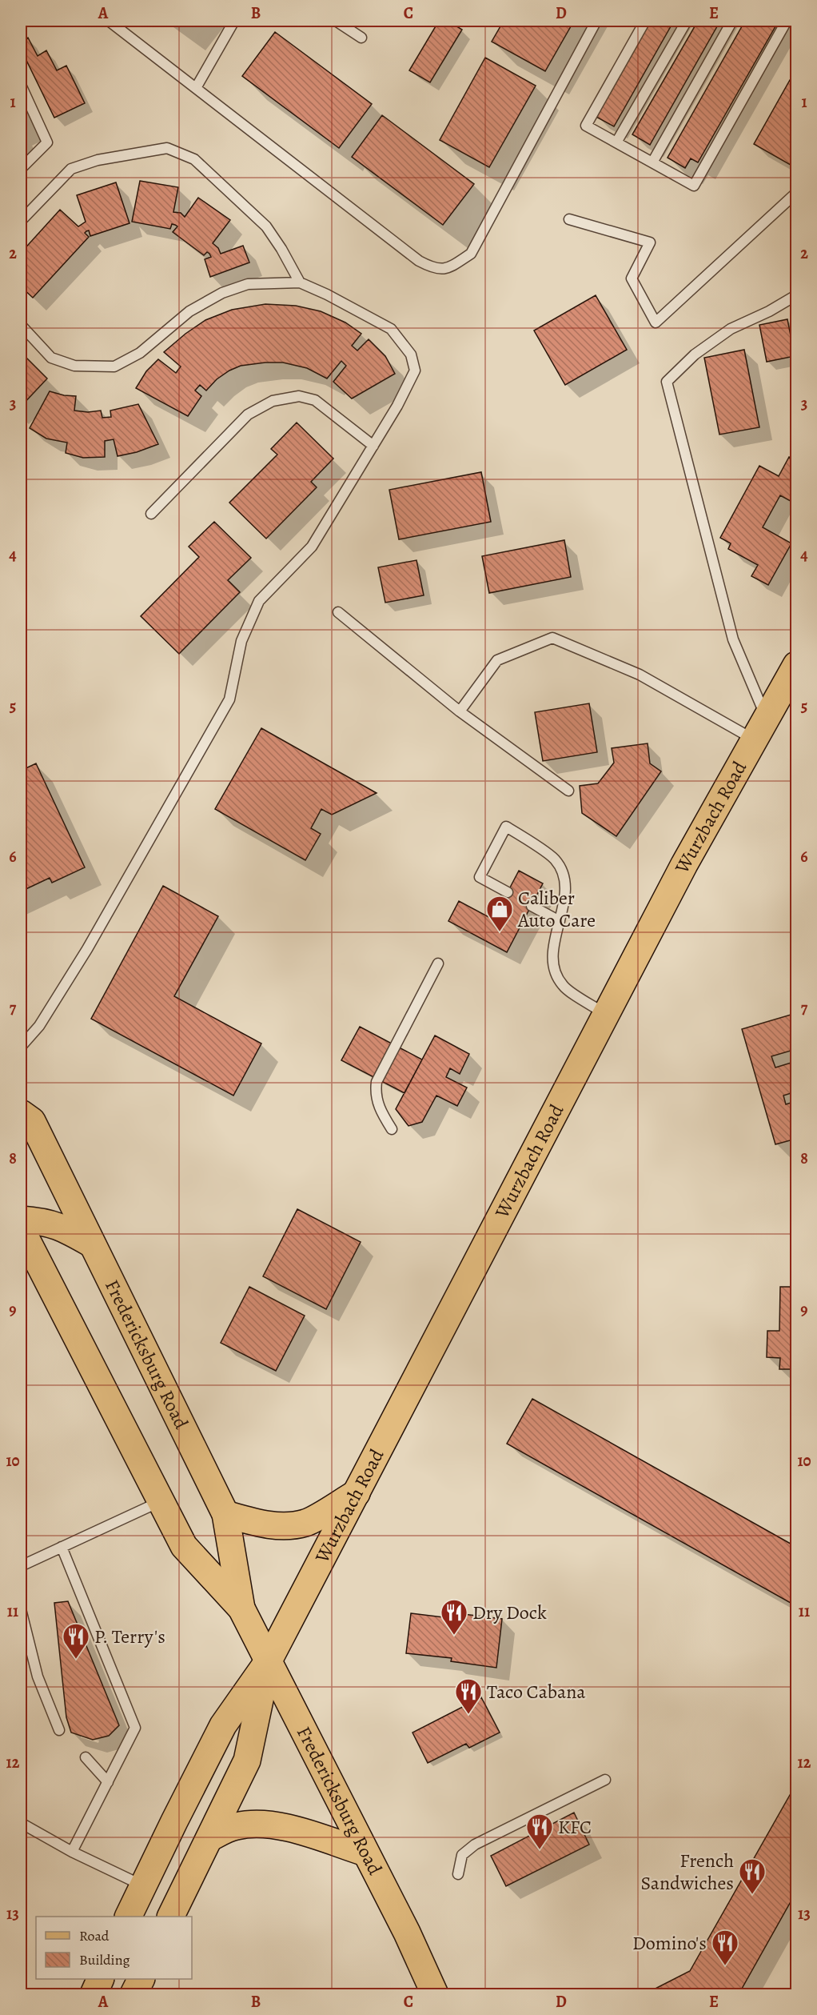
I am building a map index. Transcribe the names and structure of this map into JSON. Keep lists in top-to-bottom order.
{
  "streets": {
    "main road": ["Wurzbach Road", "Fredericksburg Road"]
  },
  "crossings": [
    ["Wurzbach Road", "Fredericksburg Road"]
  ],
  "places": {
    "shop": ["Caliber Auto Care"],
    "restaurant": [
      "Dry Dock",
      "P. Terry's",
      "Taco Cabana",
      "KFC",
      "French Sandwiches",
      "Domino's"
    ]
  },
  "legend": ["Road", "Building"],
  "grid": {
    "columns": [
      "A",
      "B",
      "C",
      "D",
      "E"
    ],
    "rows": [
      "1",
      "2",
      "3",
      "4",
      "5",
      "6",
      "7",
      "8",
      "9",
      "10",
      "11",
      "12",
      "13"
    ]
  }
}
